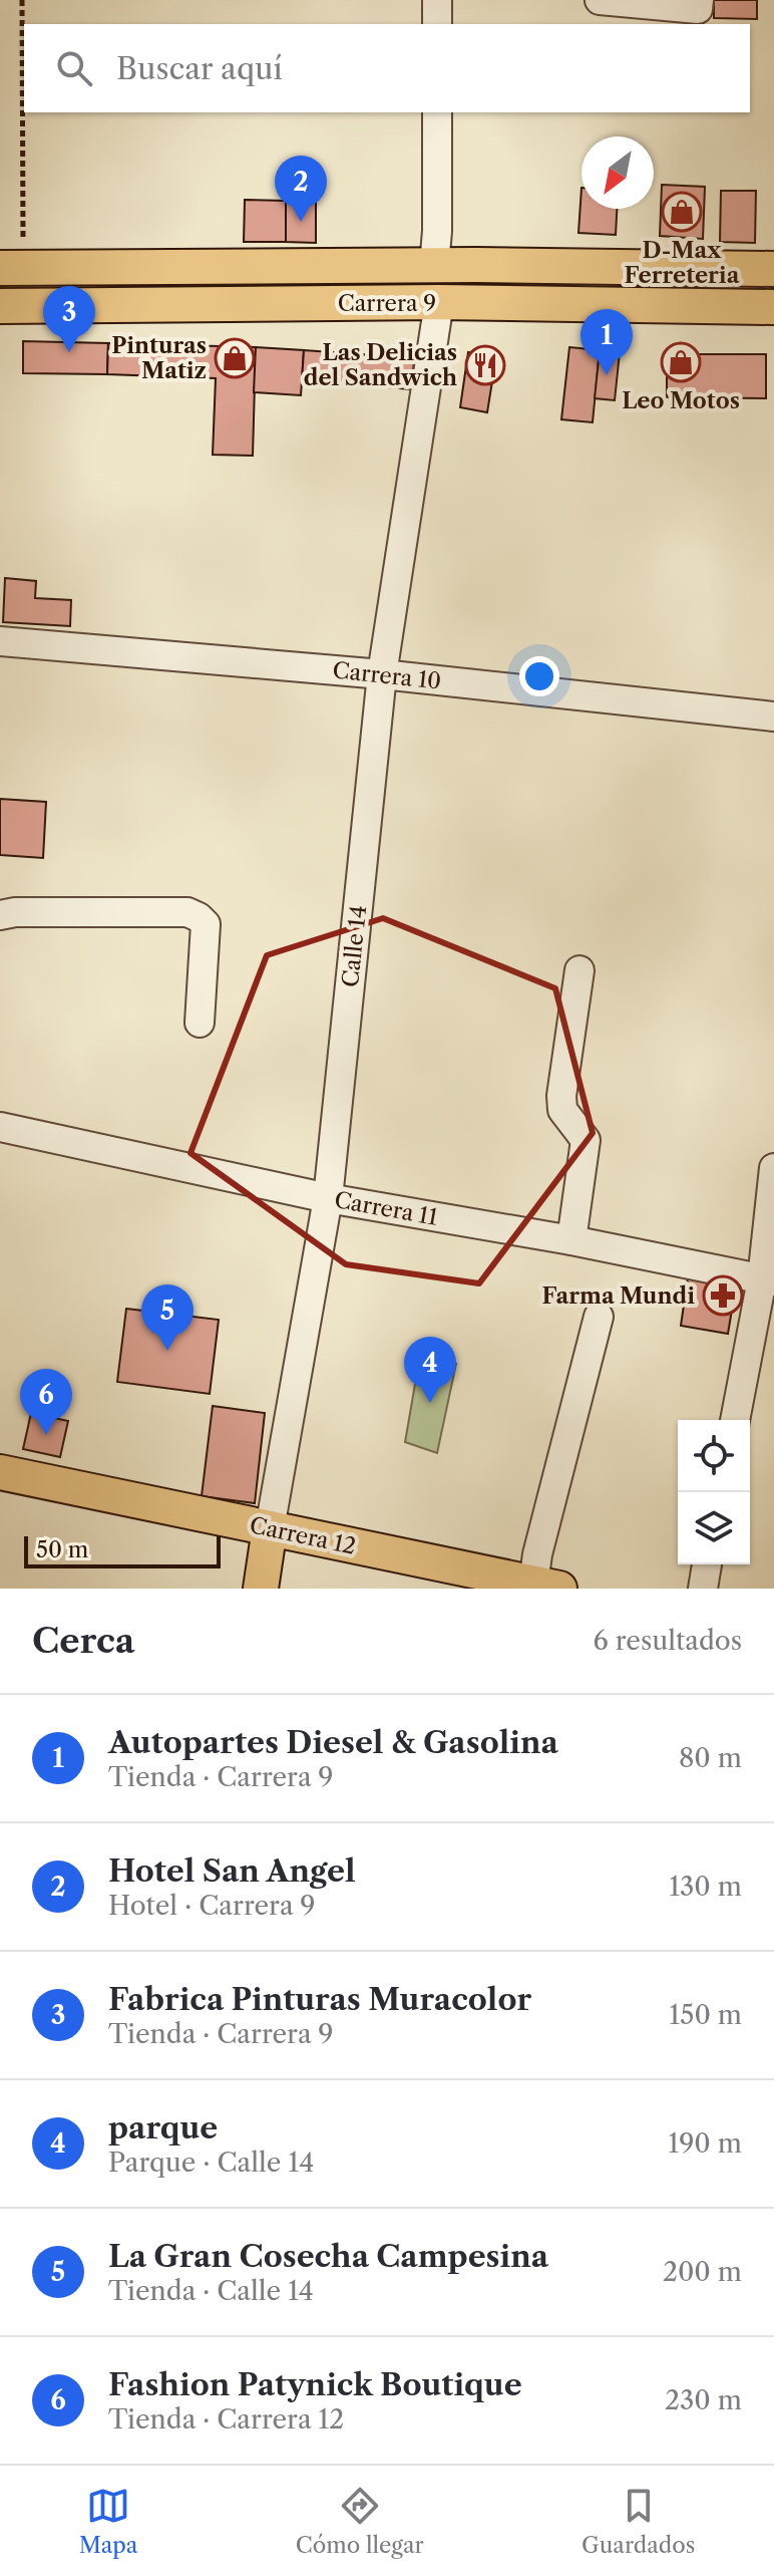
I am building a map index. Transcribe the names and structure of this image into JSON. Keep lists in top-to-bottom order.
{
  "streets": {
    "main road": ["Carrera 9", "Calle 14", "Carrera 12"],
    "street": ["Carrera 10", "Carrera 11"]
  },
  "crossings": [
    ["Carrera 9", "Calle 14"],
    ["Carrera 10", "Calle 14"],
    ["Calle 14", "Carrera 11"],
    ["Calle 14", "Carrera 12"]
  ],
  "places": {
    "shop": ["D-Max Ferreteria", "Pinturas Matiz", "Leo Motos"],
    "restaurant": ["Las Delicias del Sandwich"],
    "pharmacy": ["Farma Mundi"]
  },
  "scale_bar": "50 m",
  "north": "bottom left",
  "page": {
    "search": "Buscar aquí",
    "pins": [
      "2",
      "3",
      "1",
      "5",
      "4",
      "6"
    ],
    "scale": "50 m",
    "heading": ["Cerca", "6 resultados"],
    "list": [
      {
        "mark": "1",
        "name": "Autopartes Diesel & Gasolina",
        "note": "Tienda · Carrera 9",
        "value": "80 m"
      },
      {
        "mark": "2",
        "name": "Hotel San Angel",
        "note": "Hotel · Carrera 9",
        "value": "130 m"
      },
      {
        "mark": "3",
        "name": "Fabrica Pinturas Muracolor",
        "note": "Tienda · Carrera 9",
        "value": "150 m"
      },
      {
        "mark": "4",
        "name": "parque",
        "note": "Parque · Calle 14",
        "value": "190 m"
      },
      {
        "mark": "5",
        "name": "La Gran Cosecha Campesina",
        "note": "Tienda · Calle 14",
        "value": "200 m"
      },
      {
        "mark": "6",
        "name": "Fashion Patynick Boutique",
        "note": "Tienda · Carrera 12",
        "value": "230 m"
      }
    ],
    "nav": ["Mapa", "Cómo llegar", "Guardados"]
  }
}
